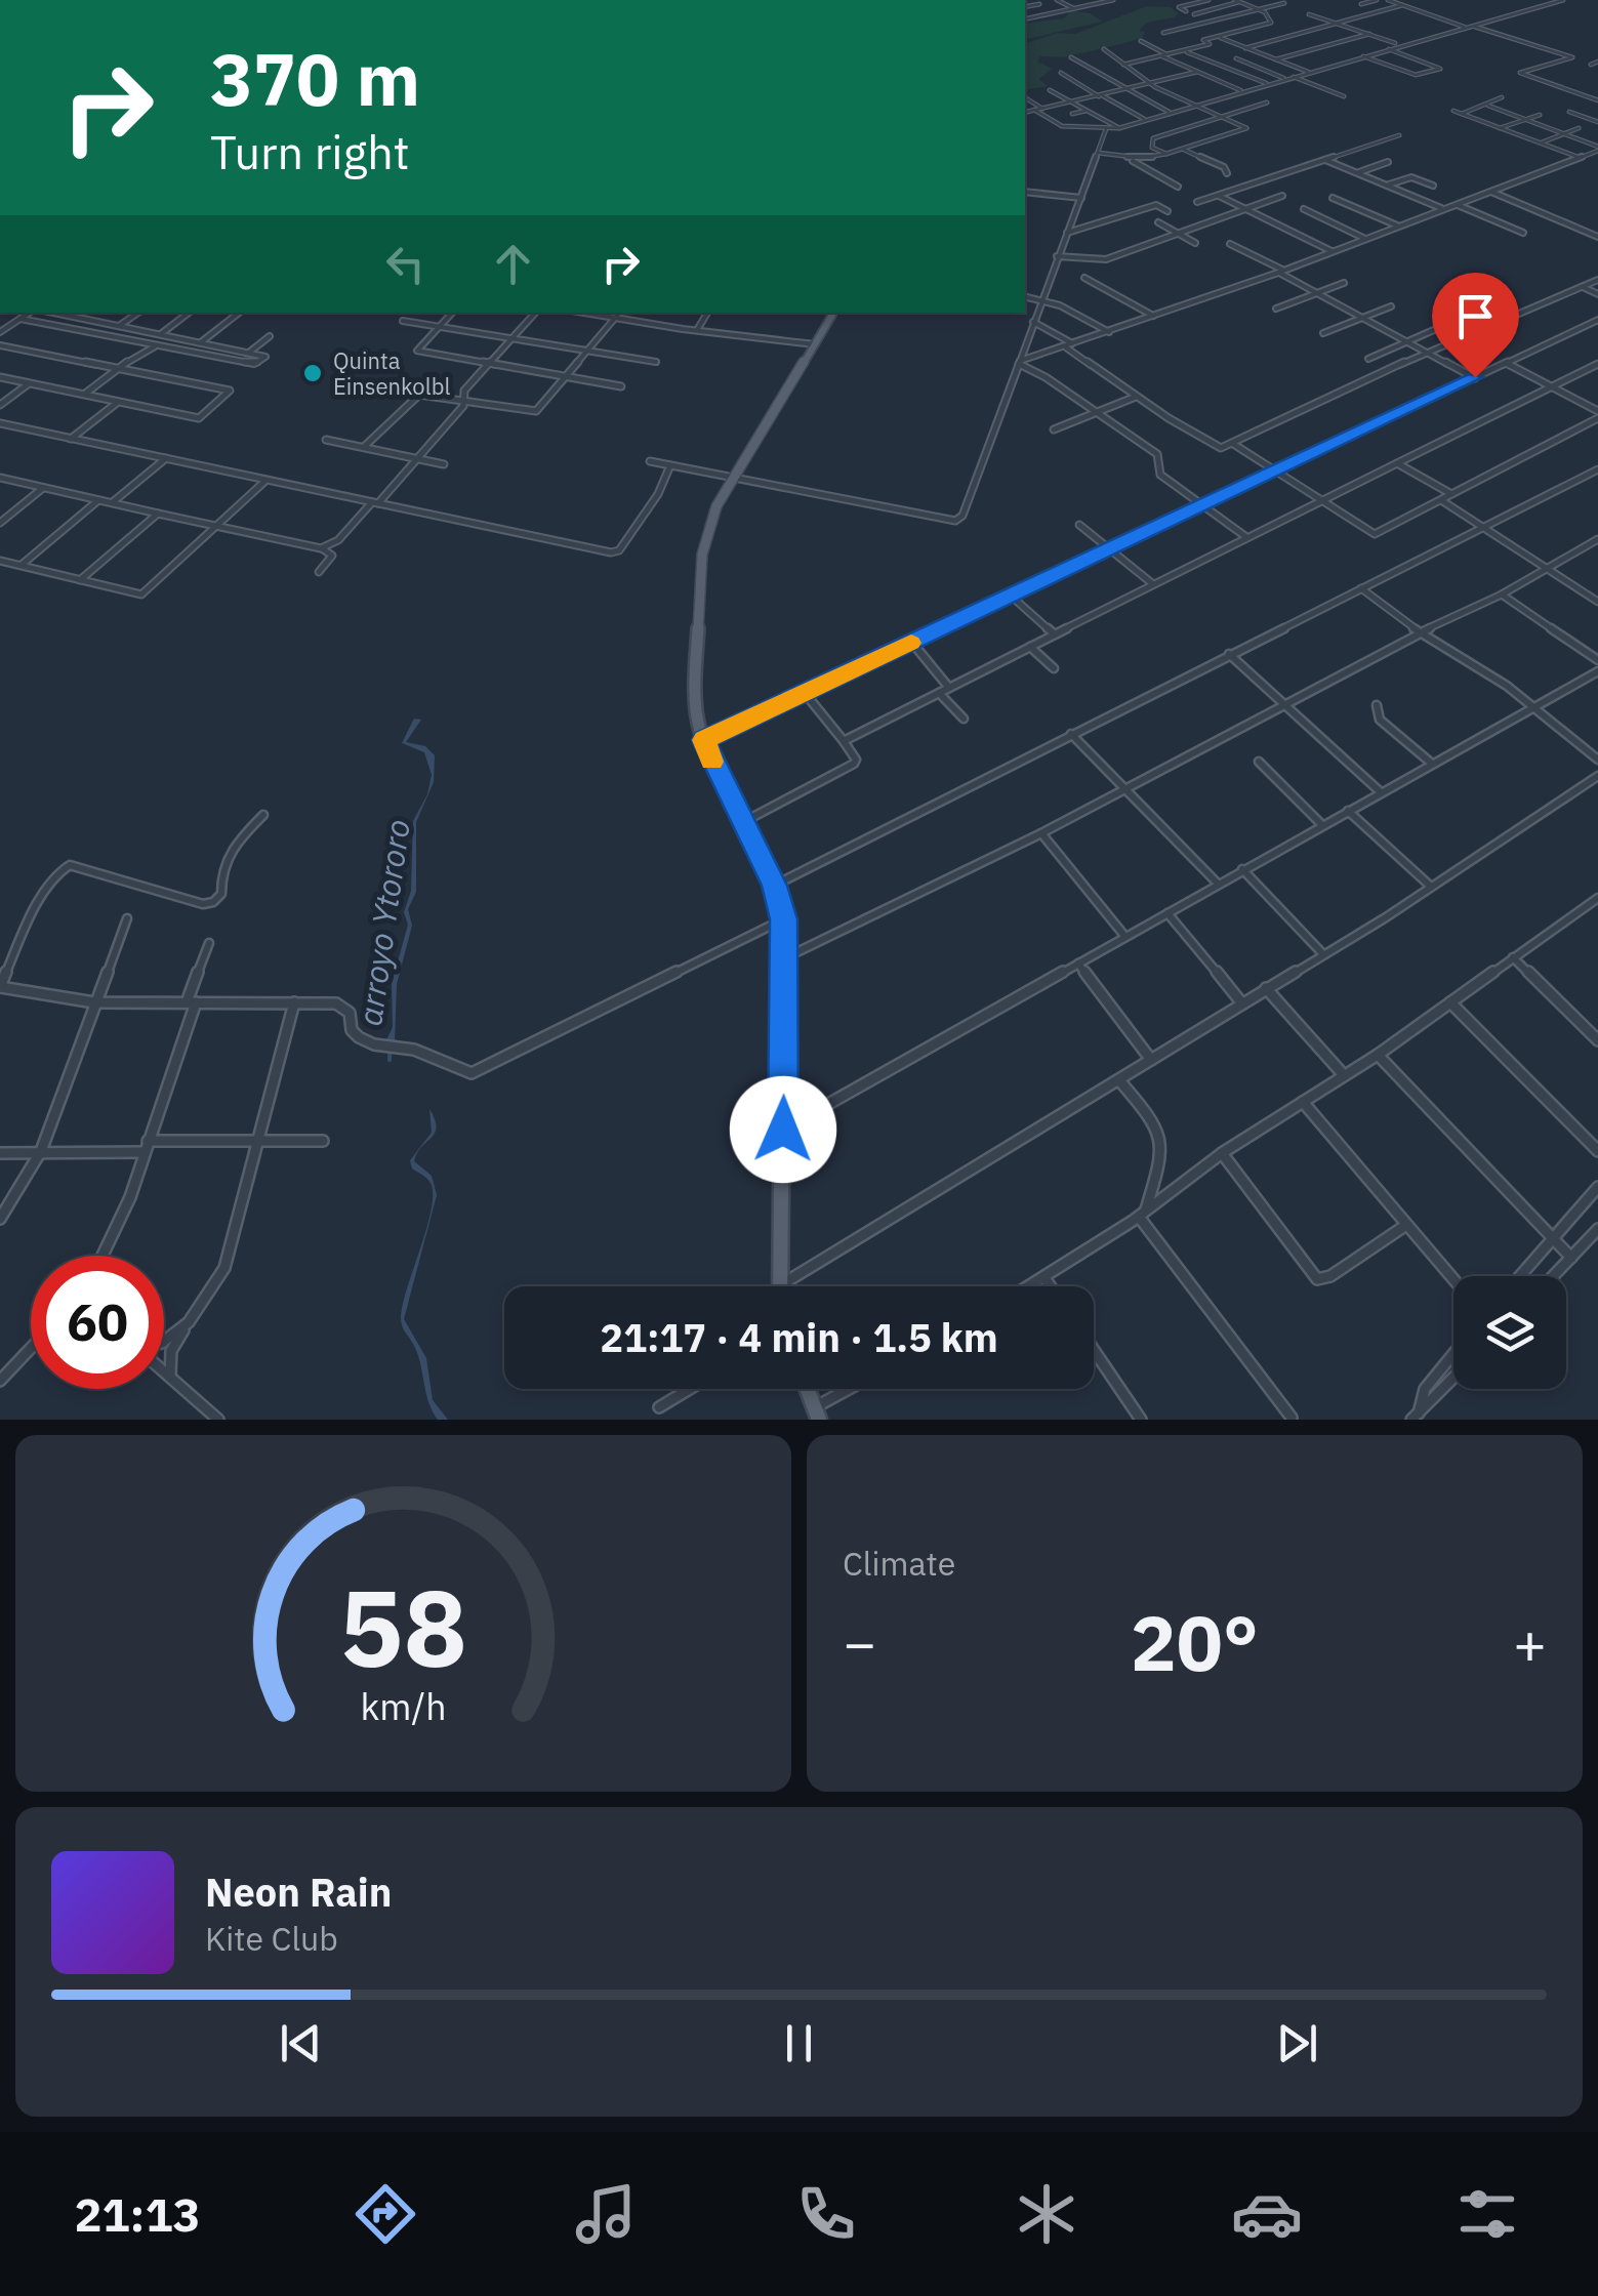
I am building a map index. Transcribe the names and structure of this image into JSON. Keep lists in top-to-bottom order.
{
  "water": ["arroyo Ytororo"],
  "places": ["Quinta Einsenkolbl"],
  "page": {
    "turn": ["370 m", "Turn right"],
    "limit": "60",
    "trip": "21:17 · 4 min · 1.5 km",
    "tile": "Climate",
    "heat": ["−", "20°", "+"],
    "song": ["Neon Rain", "Kite Club"],
    "tabs": "21:13",
    "gauge": ["58", "km/h"]
  }
}
